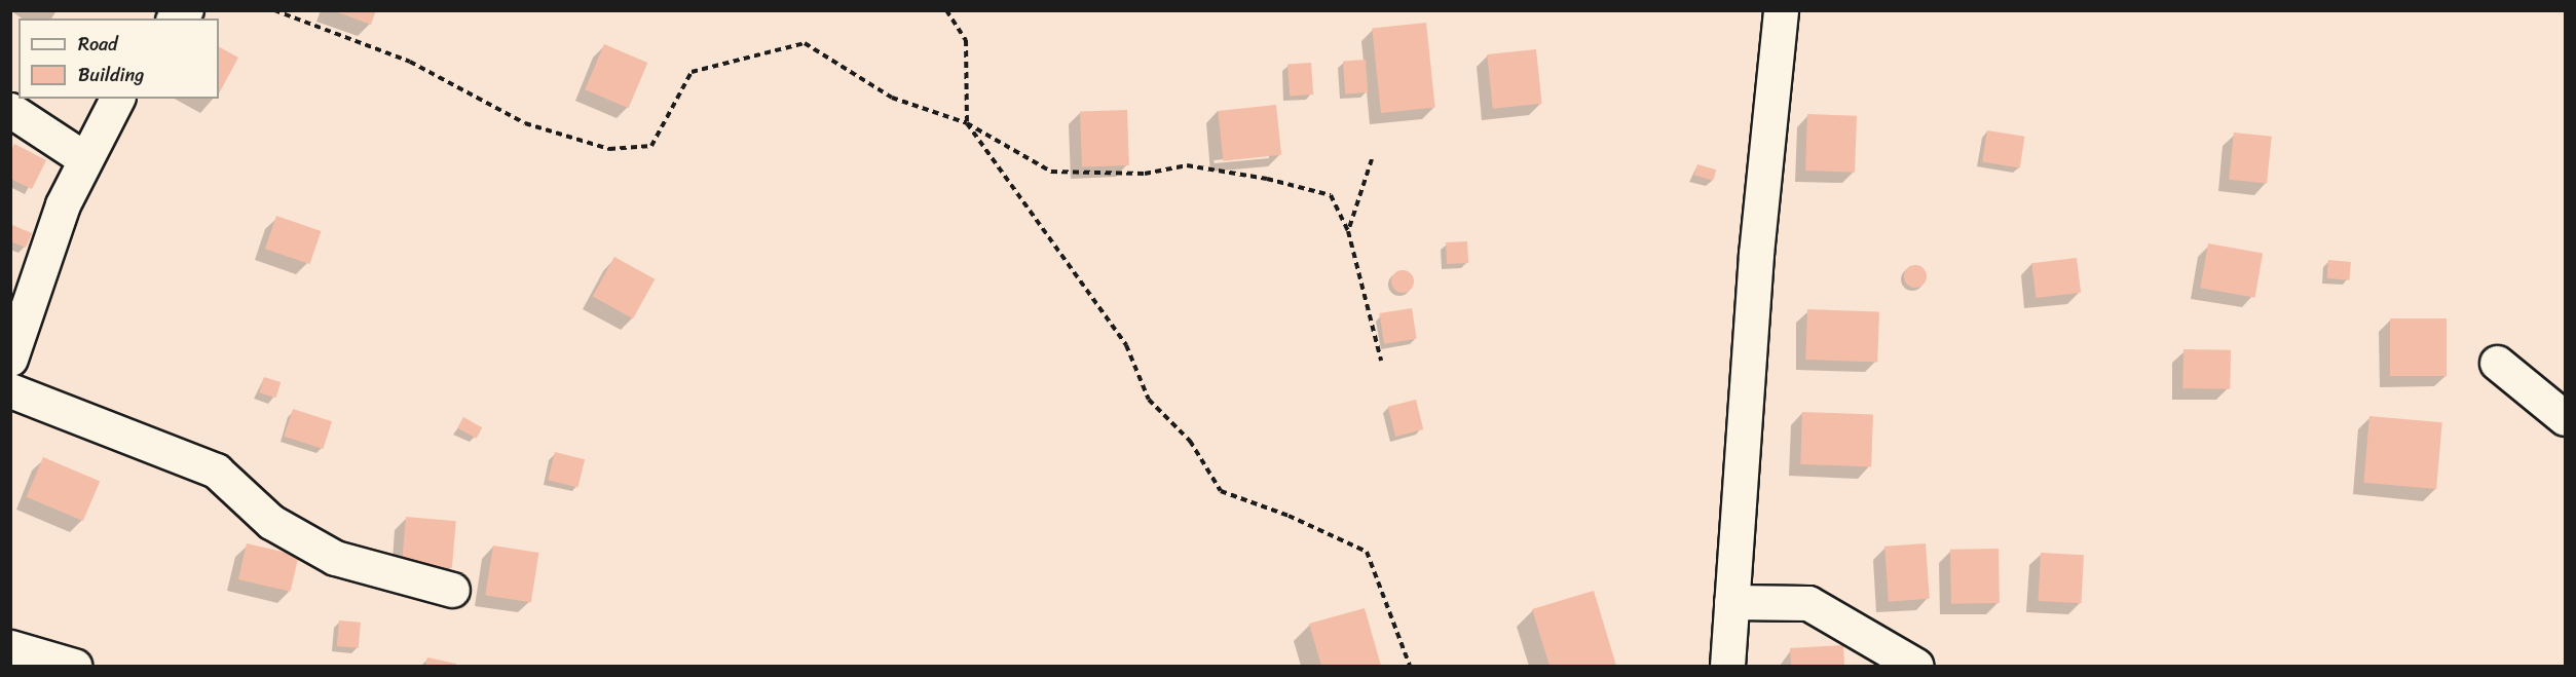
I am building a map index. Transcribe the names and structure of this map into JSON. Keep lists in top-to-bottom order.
{
  "legend": ["Road", "Building"]
}
